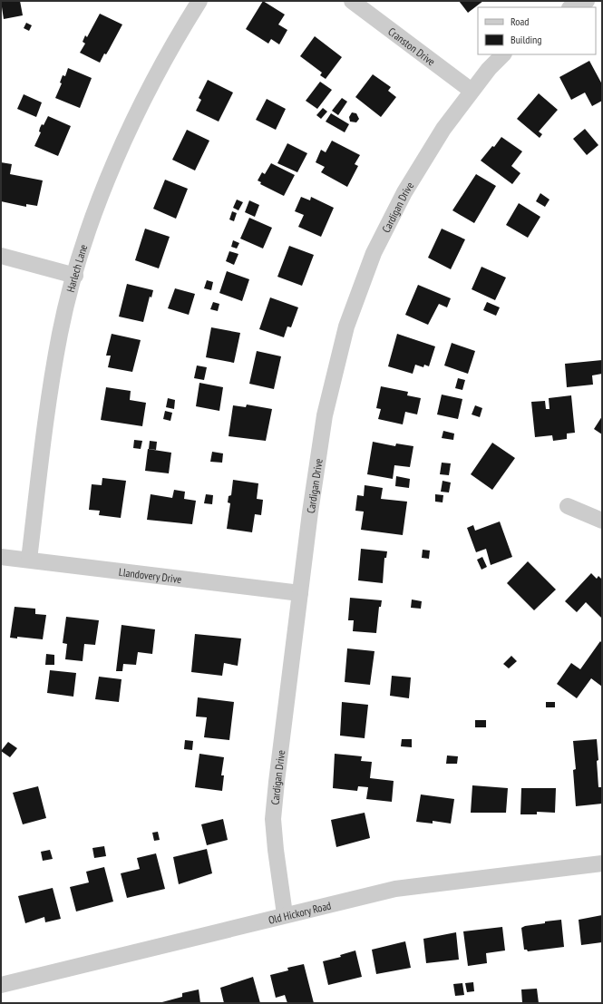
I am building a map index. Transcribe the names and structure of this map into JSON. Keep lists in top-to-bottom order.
{
  "streets": {
    "street": [
      "Cranston Drive",
      "Cardigan Drive",
      "Harlech Lane",
      "Llandovery Drive",
      "Old Hickory Road"
    ]
  },
  "crossings": [
    ["Cranston Drive", "Cardigan Drive"],
    ["Cardigan Drive", "Llandovery Drive"],
    ["Cardigan Drive", "Old Hickory Road"],
    ["Harlech Lane", "Llandovery Drive"]
  ],
  "legend": ["Road", "Building"]
}
